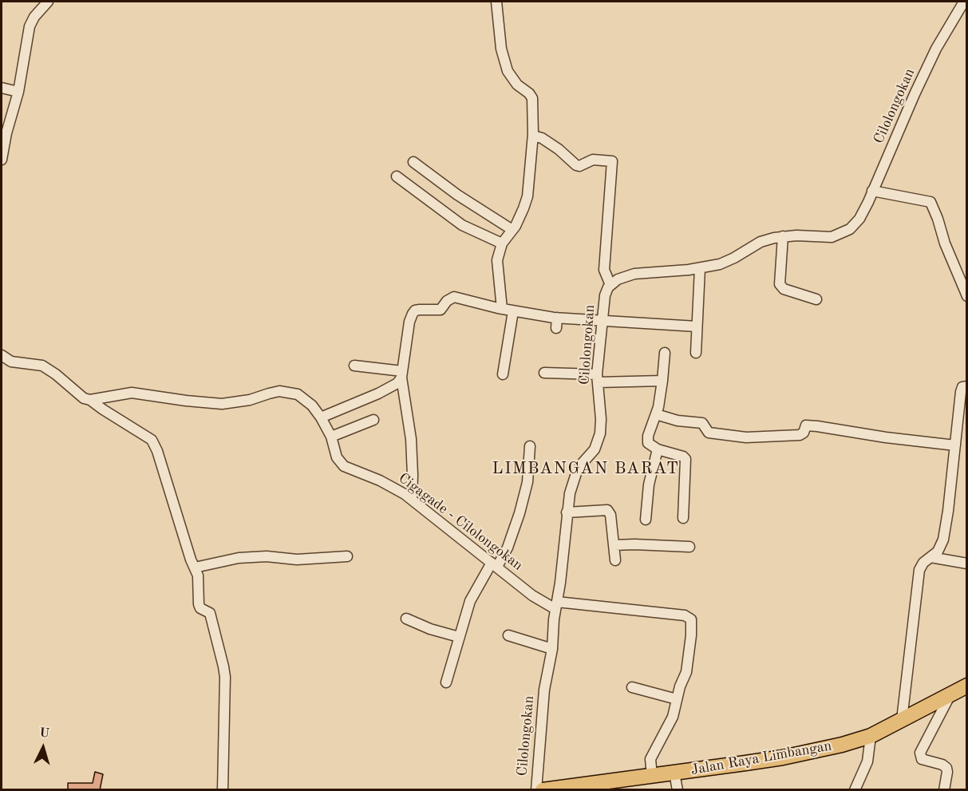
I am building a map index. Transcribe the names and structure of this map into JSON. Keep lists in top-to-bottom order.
{
  "streets": {
    "highway": ["Jalan Raya Limbangan"],
    "street": ["Cilolongokan", "Cigagade - Cilolongokan"]
  },
  "crossings": [
    ["Cilolongokan", "Cigagade - Cilolongokan"]
  ],
  "districts": ["LIMBANGAN BARAT"],
  "north": "top"
}
